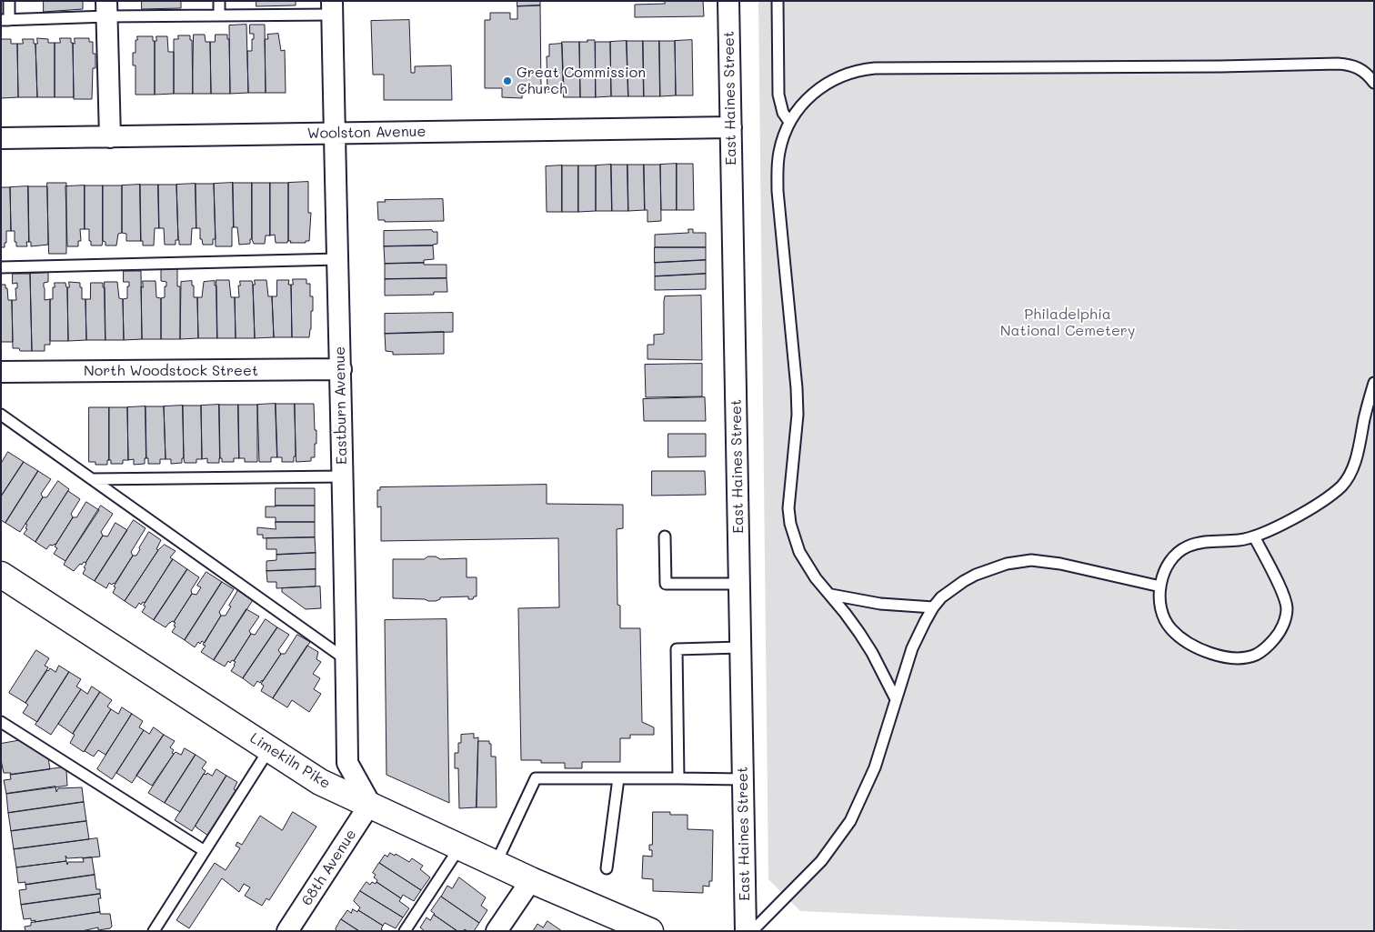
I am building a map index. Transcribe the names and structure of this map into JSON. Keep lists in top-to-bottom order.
{
  "streets": {
    "street": [
      "East Haines Street",
      "Woolston Avenue",
      "North Woodstock Street",
      "Eastburn Avenue",
      "Limekiln Pike",
      "68th Avenue"
    ]
  },
  "crossings": [
    ["East Haines Street", "Woolston Avenue"],
    ["Woolston Avenue", "Eastburn Avenue"],
    ["North Woodstock Street", "Eastburn Avenue"],
    ["Eastburn Avenue", "Limekiln Pike"],
    ["Eastburn Avenue", "68th Avenue"],
    ["Limekiln Pike", "68th Avenue"]
  ],
  "parks": ["Philadelphia National Cemetery"],
  "places": ["Great Commission Church"]
}
